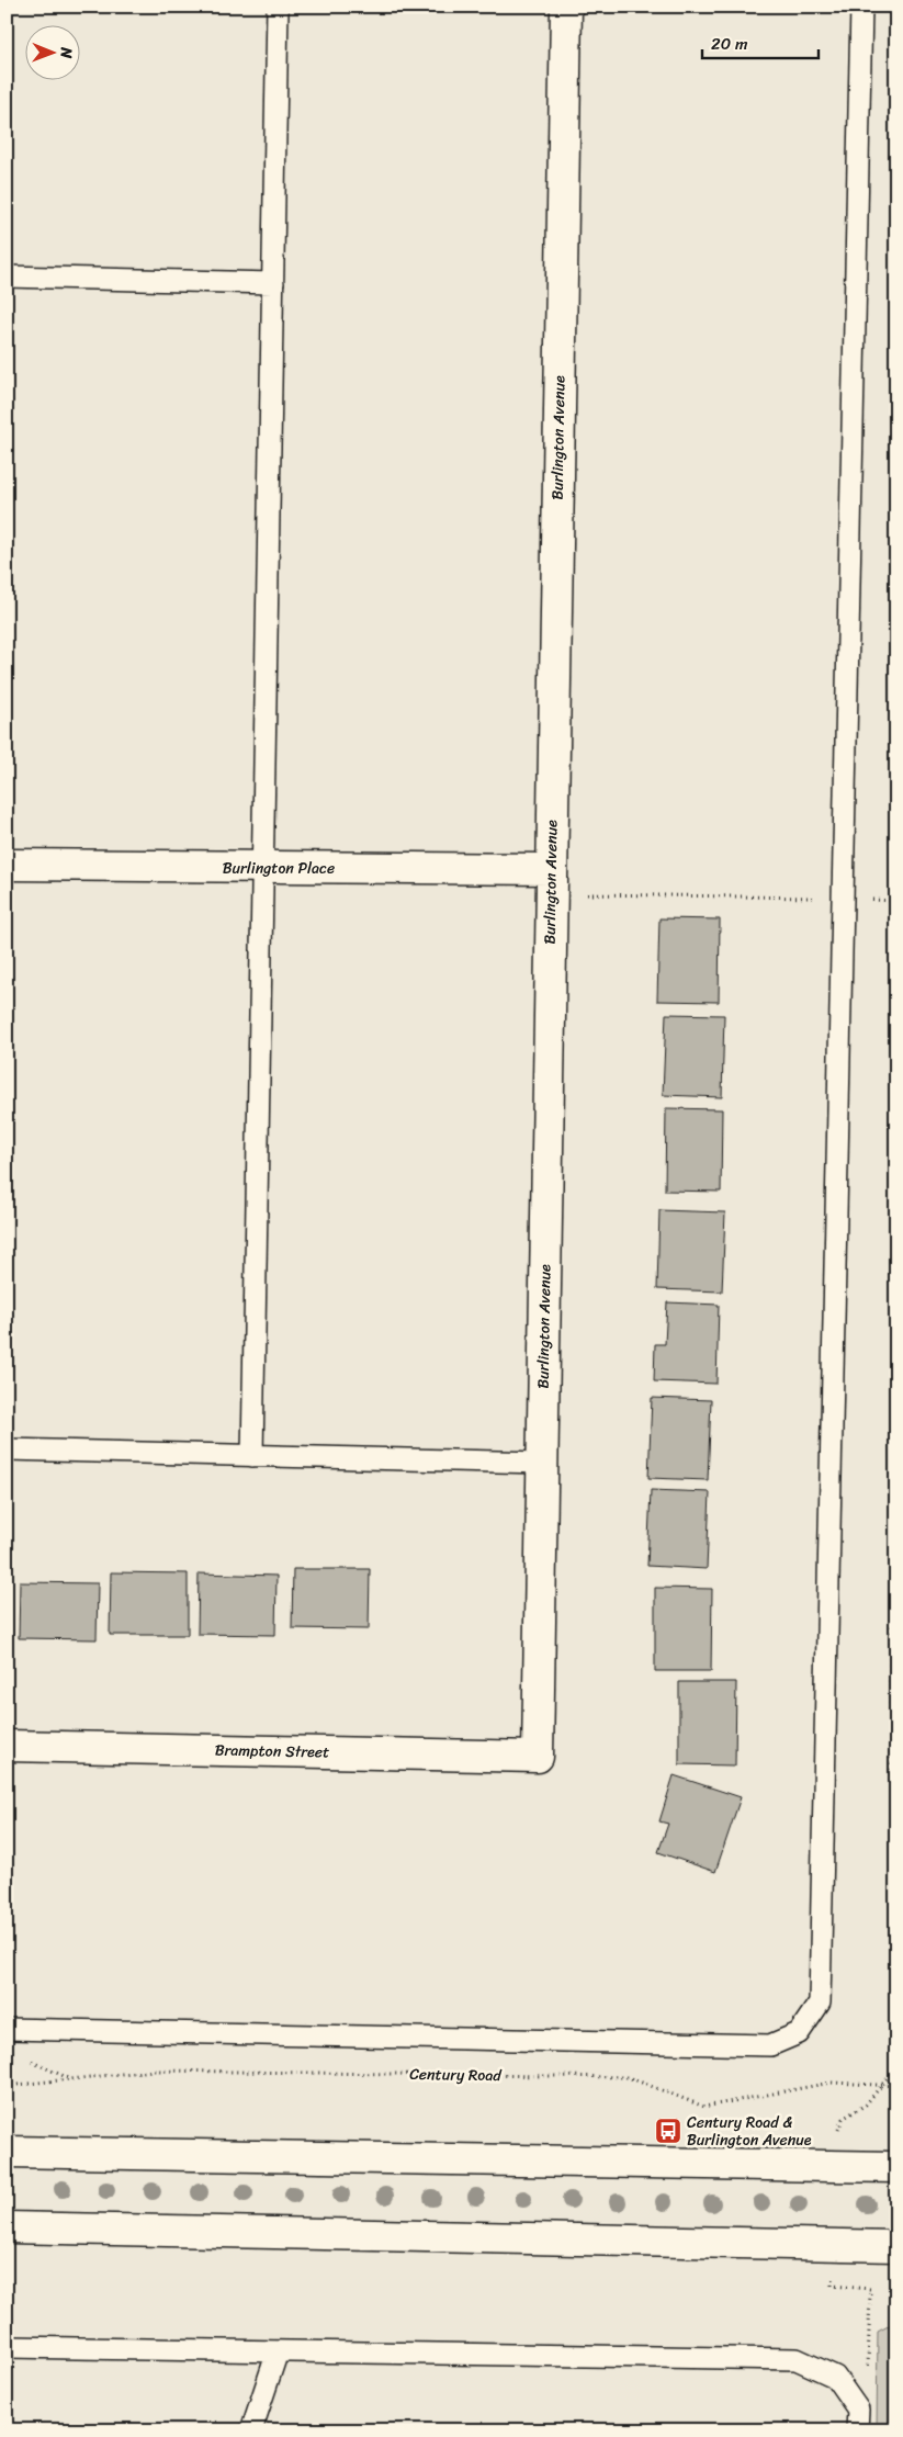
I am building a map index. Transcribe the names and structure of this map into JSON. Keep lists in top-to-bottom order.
{
  "streets": {
    "street": ["Burlington Avenue", "Burlington Place", "Brampton Street"],
    "path": ["Century Road"]
  },
  "crossings": [
    ["Burlington Avenue", "Burlington Place"],
    ["Burlington Avenue", "Brampton Street"]
  ],
  "places": {
    "bus stop": ["Century Road & Burlington Avenue"]
  },
  "scale_bar": "20 m",
  "north": "right"
}
